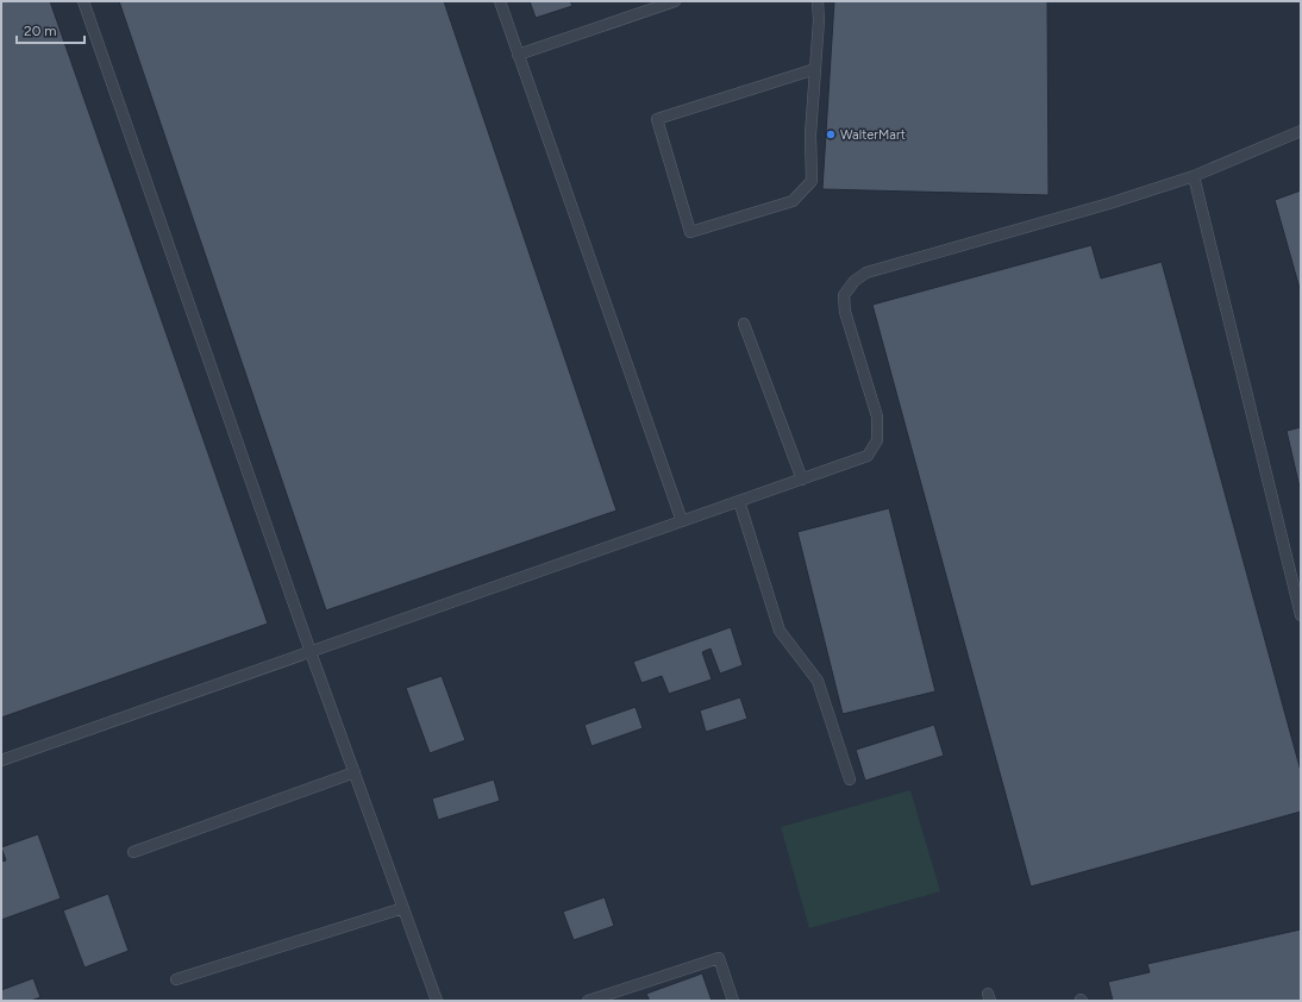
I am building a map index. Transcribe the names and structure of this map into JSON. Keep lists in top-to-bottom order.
{
  "places": ["WalterMart"],
  "scale_bar": "20 m"
}
